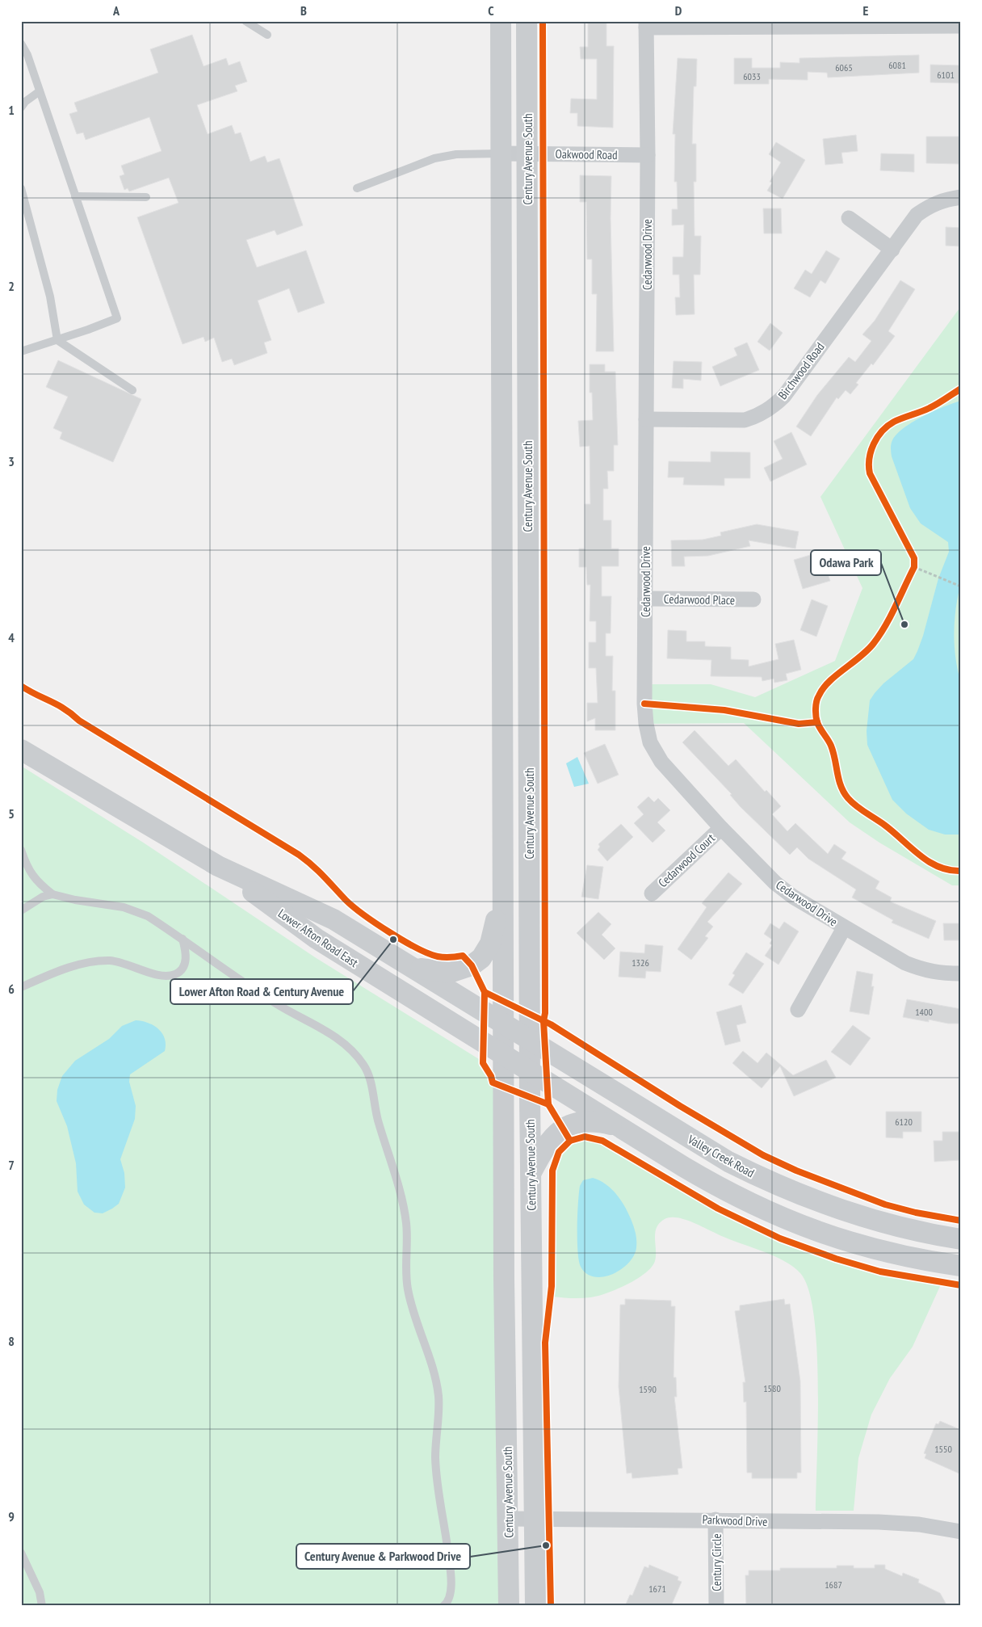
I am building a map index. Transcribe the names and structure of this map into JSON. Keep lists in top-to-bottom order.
{
  "streets": {
    "main road": ["Century Avenue South", "Lower Afton Road East", "Valley Creek Road"],
    "street": [
      "Oakwood Road",
      "Cedarwood Drive",
      "Birchwood Road",
      "Cedarwood Place",
      "Cedarwood Court",
      "Parkwood Drive",
      "Century Circle"
    ]
  },
  "crossings": [
    ["Oakwood Road", "Century Avenue South"],
    ["Oakwood Road", "Cedarwood Drive"],
    ["Century Avenue South", "Lower Afton Road East"],
    ["Century Avenue South", "Valley Creek Road"],
    ["Century Avenue South", "Parkwood Drive"],
    ["Cedarwood Drive", "Birchwood Road"],
    ["Cedarwood Drive", "Cedarwood Place"],
    ["Cedarwood Drive", "Cedarwood Court"],
    ["Lower Afton Road East", "Valley Creek Road"],
    ["Parkwood Drive", "Century Circle"]
  ],
  "places": ["Odawa Park", "Lower Afton Road & Century Avenue", "Century Avenue & Parkwood Drive"],
  "house_numbers": [
    "6081",
    "6065",
    "6101",
    "6033",
    "1326",
    "1400",
    "6120",
    "1580",
    "1590",
    "1550",
    "1687",
    "1671"
  ],
  "grid": {
    "columns": [
      "A",
      "B",
      "C",
      "D",
      "E"
    ],
    "rows": [
      "1",
      "2",
      "3",
      "4",
      "5",
      "6",
      "7",
      "8",
      "9"
    ]
  }
}
